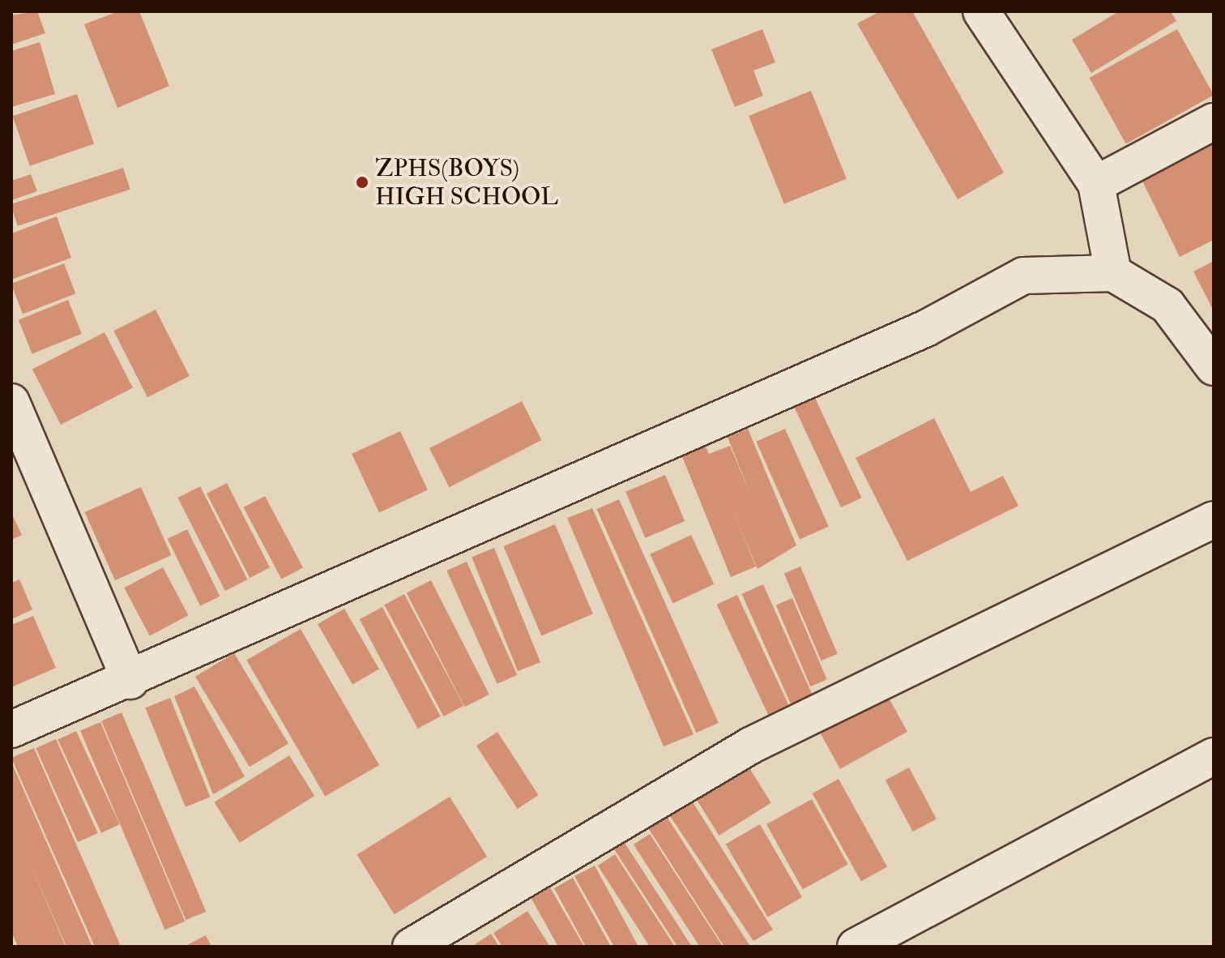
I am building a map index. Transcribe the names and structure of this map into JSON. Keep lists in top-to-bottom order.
{
  "places": ["ZPHS(BOYS) HIGH SCHOOL"]
}
